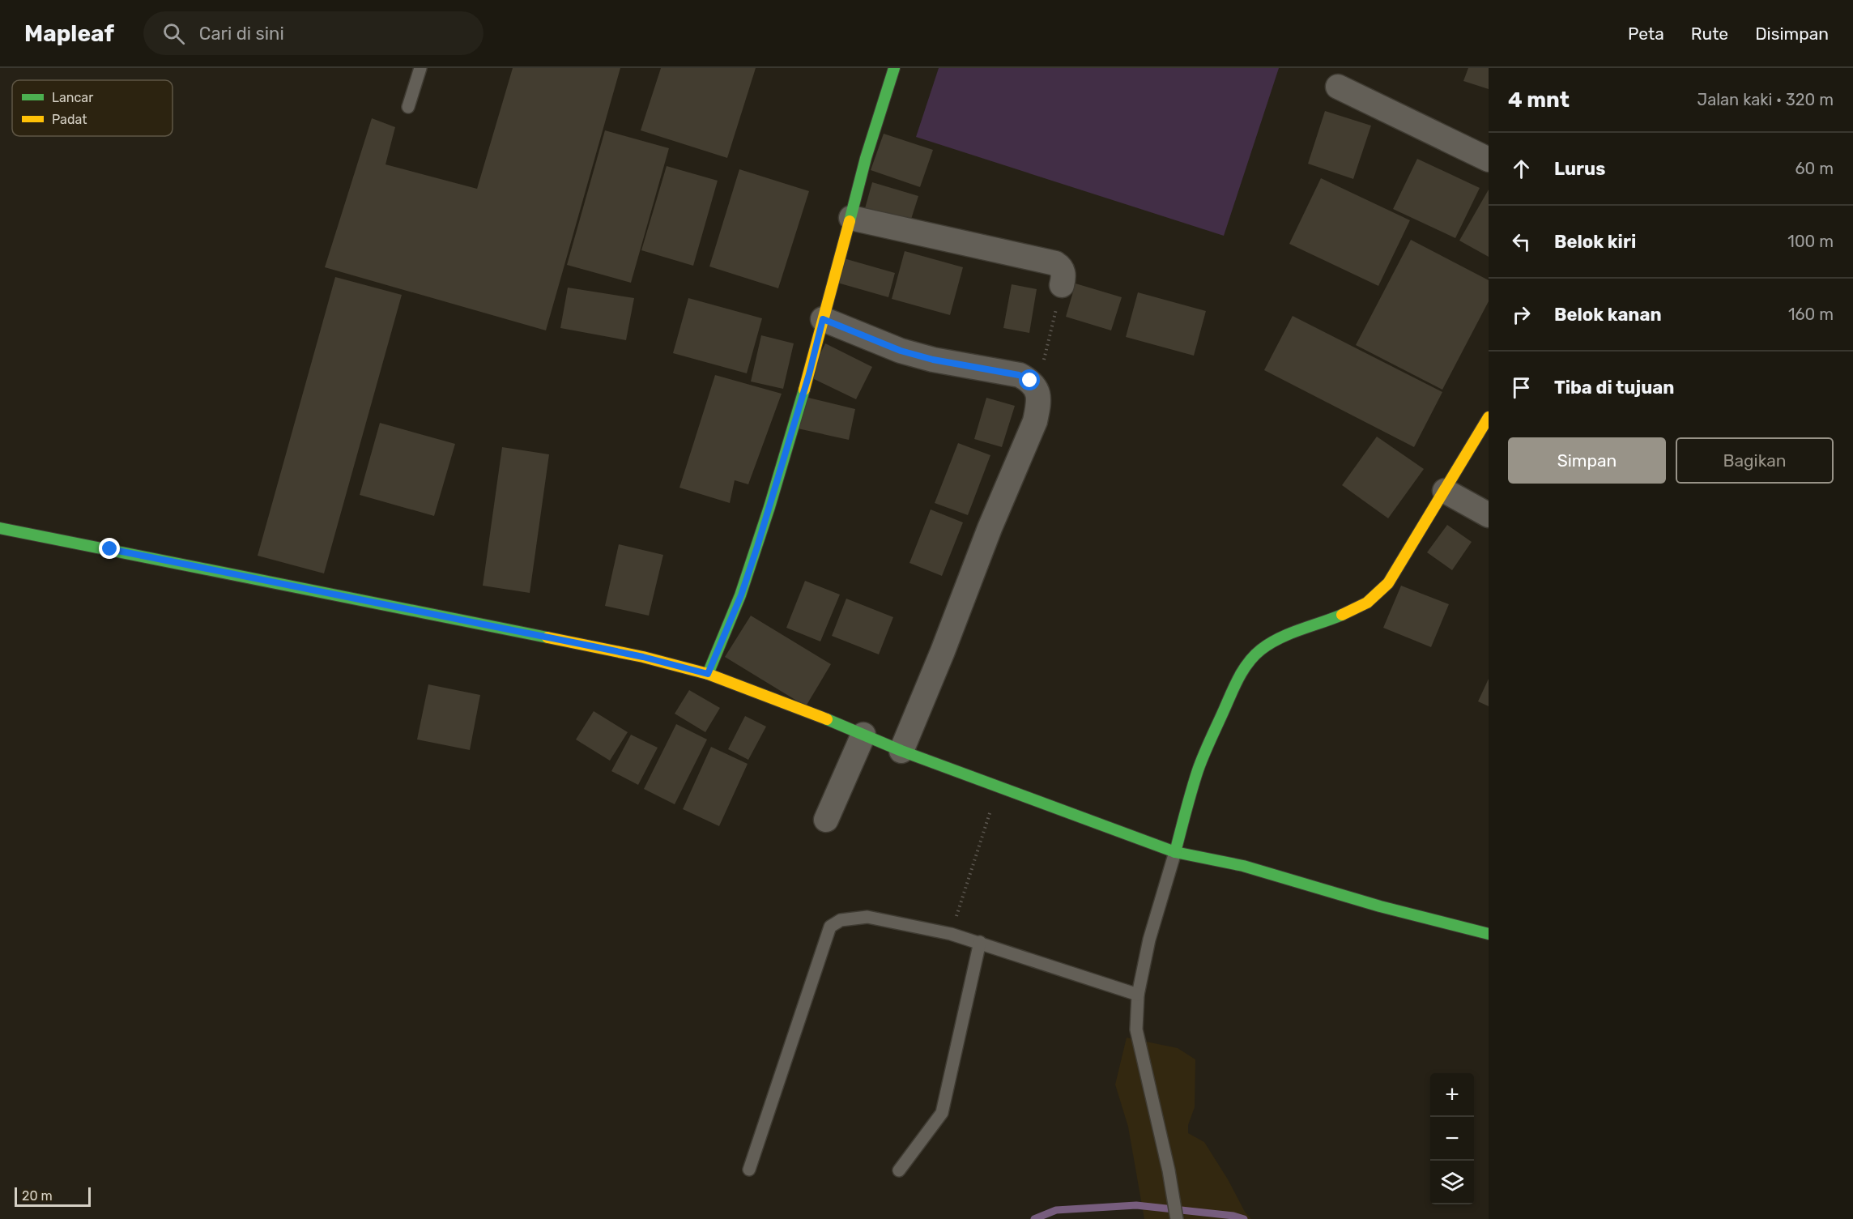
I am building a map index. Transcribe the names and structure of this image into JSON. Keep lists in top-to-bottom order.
{
  "legend": ["Lancar", "Padat"],
  "scale_bar": "20 m",
  "page": {
    "header": "Mapleaf",
    "search": "Cari di sini",
    "nav": ["Peta", "Rute", "Disimpan"],
    "heading": ["4 mnt", "Jalan kaki · 320 m"],
    "list": [
      ["Lurus", "60 m"],
      ["Belok kiri", "100 m"],
      ["Belok kanan", "160 m"],
      "Tiba di tujuan"
    ],
    "buttons": ["Simpan", "Bagikan"],
    "map_buttons": ["+", "−"],
    "scale": "20 m"
  }
}
